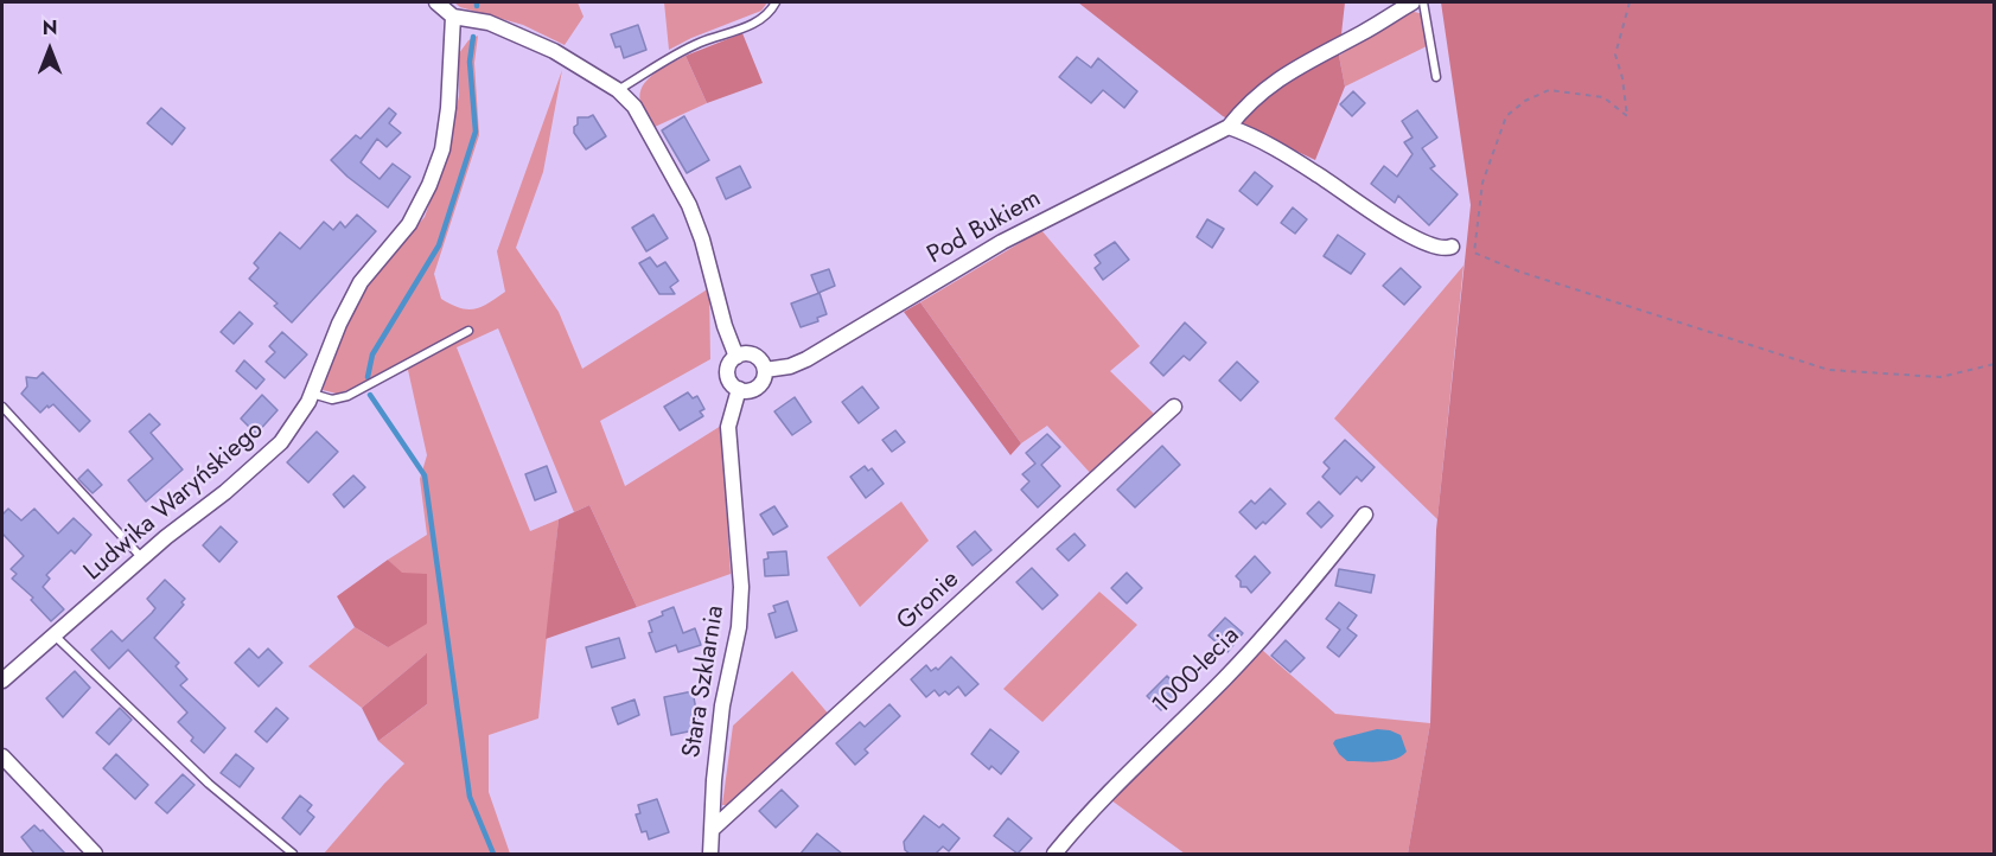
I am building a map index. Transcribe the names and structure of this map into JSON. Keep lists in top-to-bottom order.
{
  "streets": {
    "street": [
      "Pod Bukiem",
      "Ludwika Waryńskiego",
      "Gronie",
      "1000-lecia",
      "Stara Szklarnia"
    ]
  },
  "crossings": [
    ["Pod Bukiem", "Stara Szklarnia"],
    ["Gronie", "Stara Szklarnia"]
  ],
  "north": "top"
}
